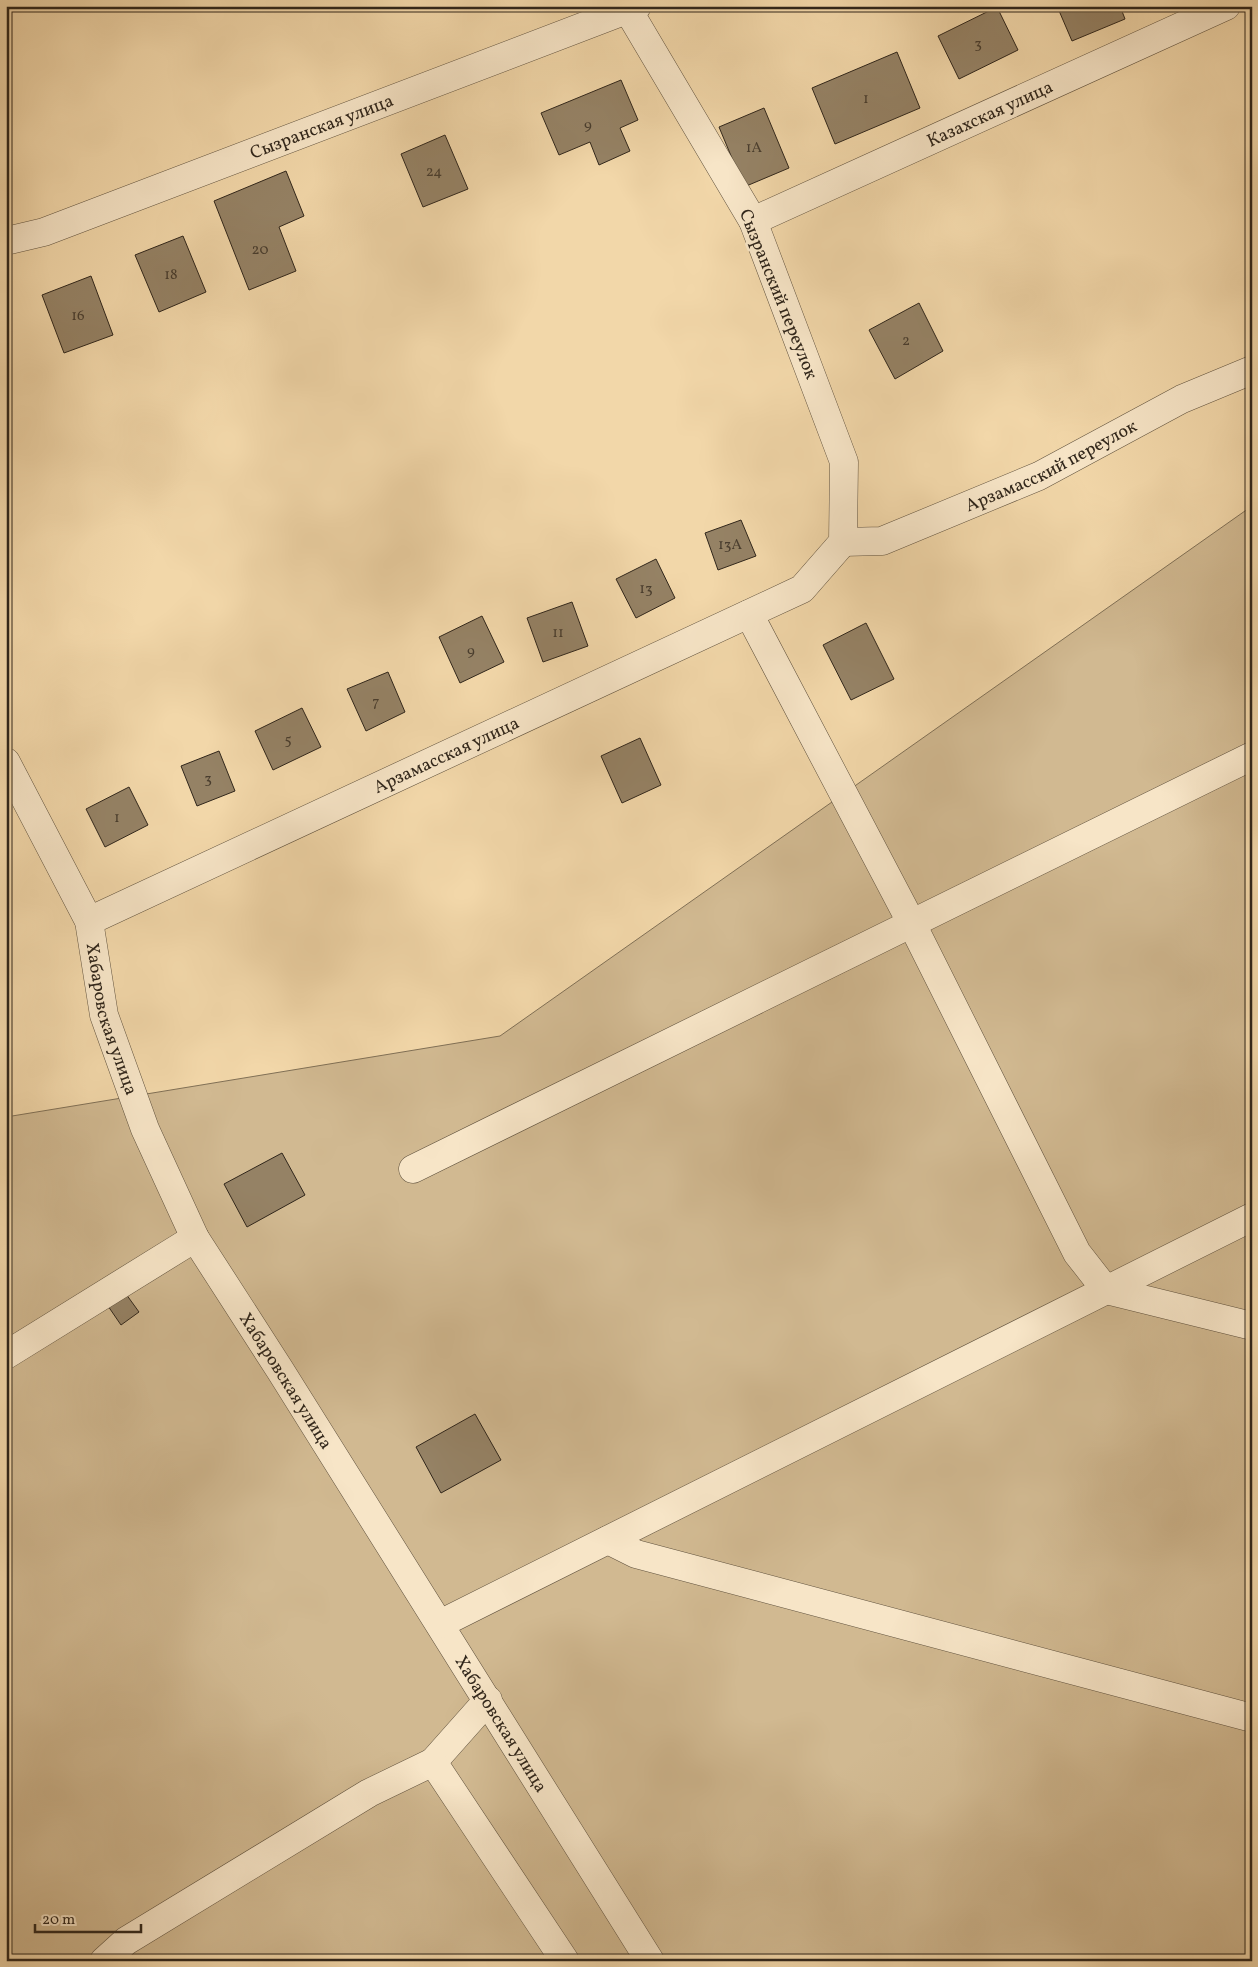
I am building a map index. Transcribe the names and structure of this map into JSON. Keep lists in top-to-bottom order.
{
  "streets": {
    "street": [
      "Казахская улица",
      "Сызранская улица",
      "Сызранский переулок",
      "Арзамасский переулок",
      "Арзамасская улица",
      "Хабаровская улица"
    ]
  },
  "crossings": [
    ["Казахская улица", "Сызранский переулок"],
    ["Сызранская улица", "Сызранский переулок"],
    ["Сызранский переулок", "Арзамасский переулок"],
    ["Сызранский переулок", "Арзамасская улица"],
    ["Арзамасский переулок", "Арзамасская улица"],
    ["Арзамасская улица", "Хабаровская улица"]
  ],
  "house_numbers": [
    "3",
    "1",
    "9",
    "1А",
    "24",
    "20",
    "18",
    "16",
    "2",
    "13А",
    "13",
    "11",
    "9",
    "7",
    "5",
    "3",
    "1"
  ],
  "scale_bar": "20 m"
}
